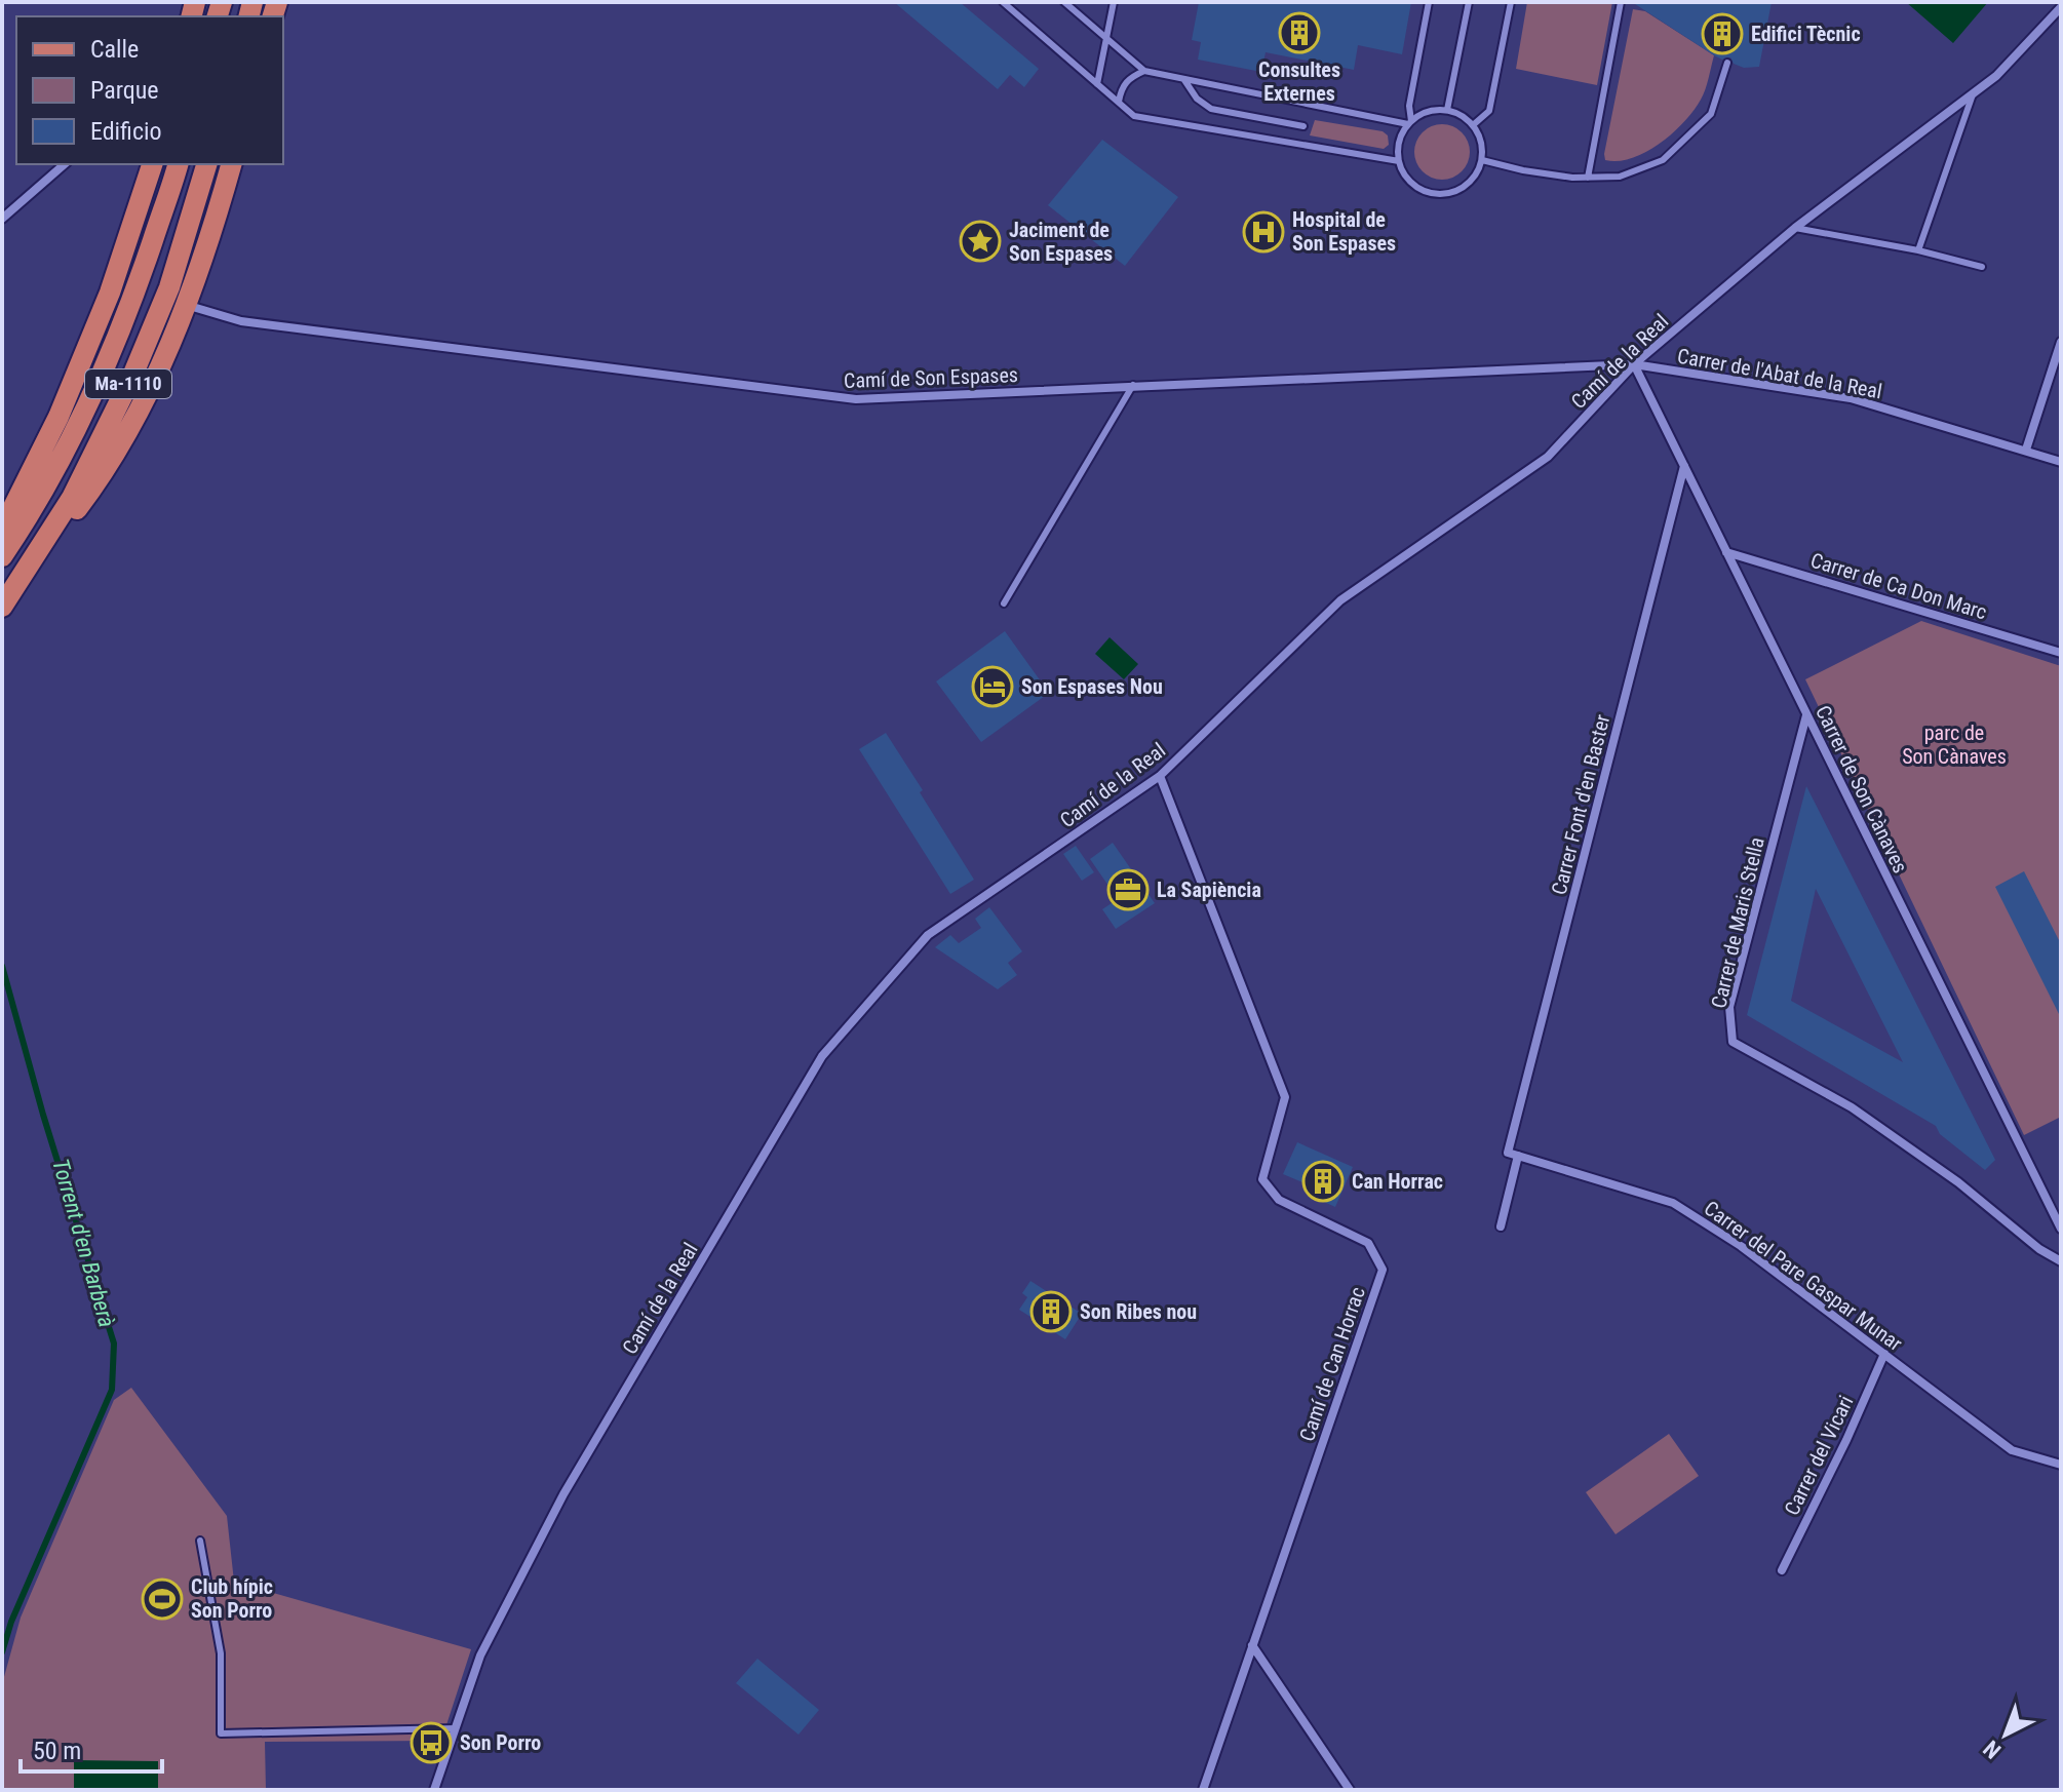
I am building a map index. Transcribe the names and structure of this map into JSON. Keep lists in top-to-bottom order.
{
  "streets": {
    "main road": ["Ma-1110"],
    "street": [
      "Camí de la Real",
      "Carrer de l'Abat de la Real",
      "Camí de Son Espases",
      "Carrer de Ca Don Marc",
      "Carrer de Son Cànaves",
      "Carrer Font d'en Baster",
      "Carrer de Maris Stella",
      "Carrer del Pare Gaspar Munar",
      "Camí de Can Horrac",
      "Carrer del Vicari"
    ]
  },
  "crossings": [
    ["Camí de la Real", "Carrer de l'Abat de la Real"],
    ["Camí de la Real", "Camí de Son Espases"],
    ["Camí de la Real", "Carrer de Son Cànaves"],
    ["Camí de la Real", "Camí de Can Horrac"],
    ["Carrer de l'Abat de la Real", "Camí de Son Espases"],
    ["Carrer de l'Abat de la Real", "Carrer de Son Cànaves"],
    ["Camí de Son Espases", "Carrer de Son Cànaves"],
    ["Carrer de Ca Don Marc", "Carrer de Son Cànaves"],
    ["Carrer de Son Cànaves", "Carrer Font d'en Baster"],
    ["Carrer de Son Cànaves", "Carrer de Maris Stella"],
    ["Carrer Font d'en Baster", "Carrer del Pare Gaspar Munar"],
    ["Carrer del Pare Gaspar Munar", "Carrer del Vicari"]
  ],
  "water": ["Torrent d'en Barberà"],
  "parks": ["parc de Son Cànaves"],
  "places": {
    "building": [
      "Consultes Externes",
      "Edifici Tècnic",
      "Can Horrac",
      "Son Ribes nou"
    ],
    "hospital": ["Hospital de Son Espases"],
    "place": ["Jaciment de Son Espases"],
    "hotel": ["Son Espases Nou"],
    "office": ["La Sapiència"],
    "sports": ["Club hípic Son Porro"],
    "bus stop": ["Son Porro"]
  },
  "legend": ["Calle", "Parque", "Edificio"],
  "scale_bar": "50 m",
  "north": "bottom left"
}
